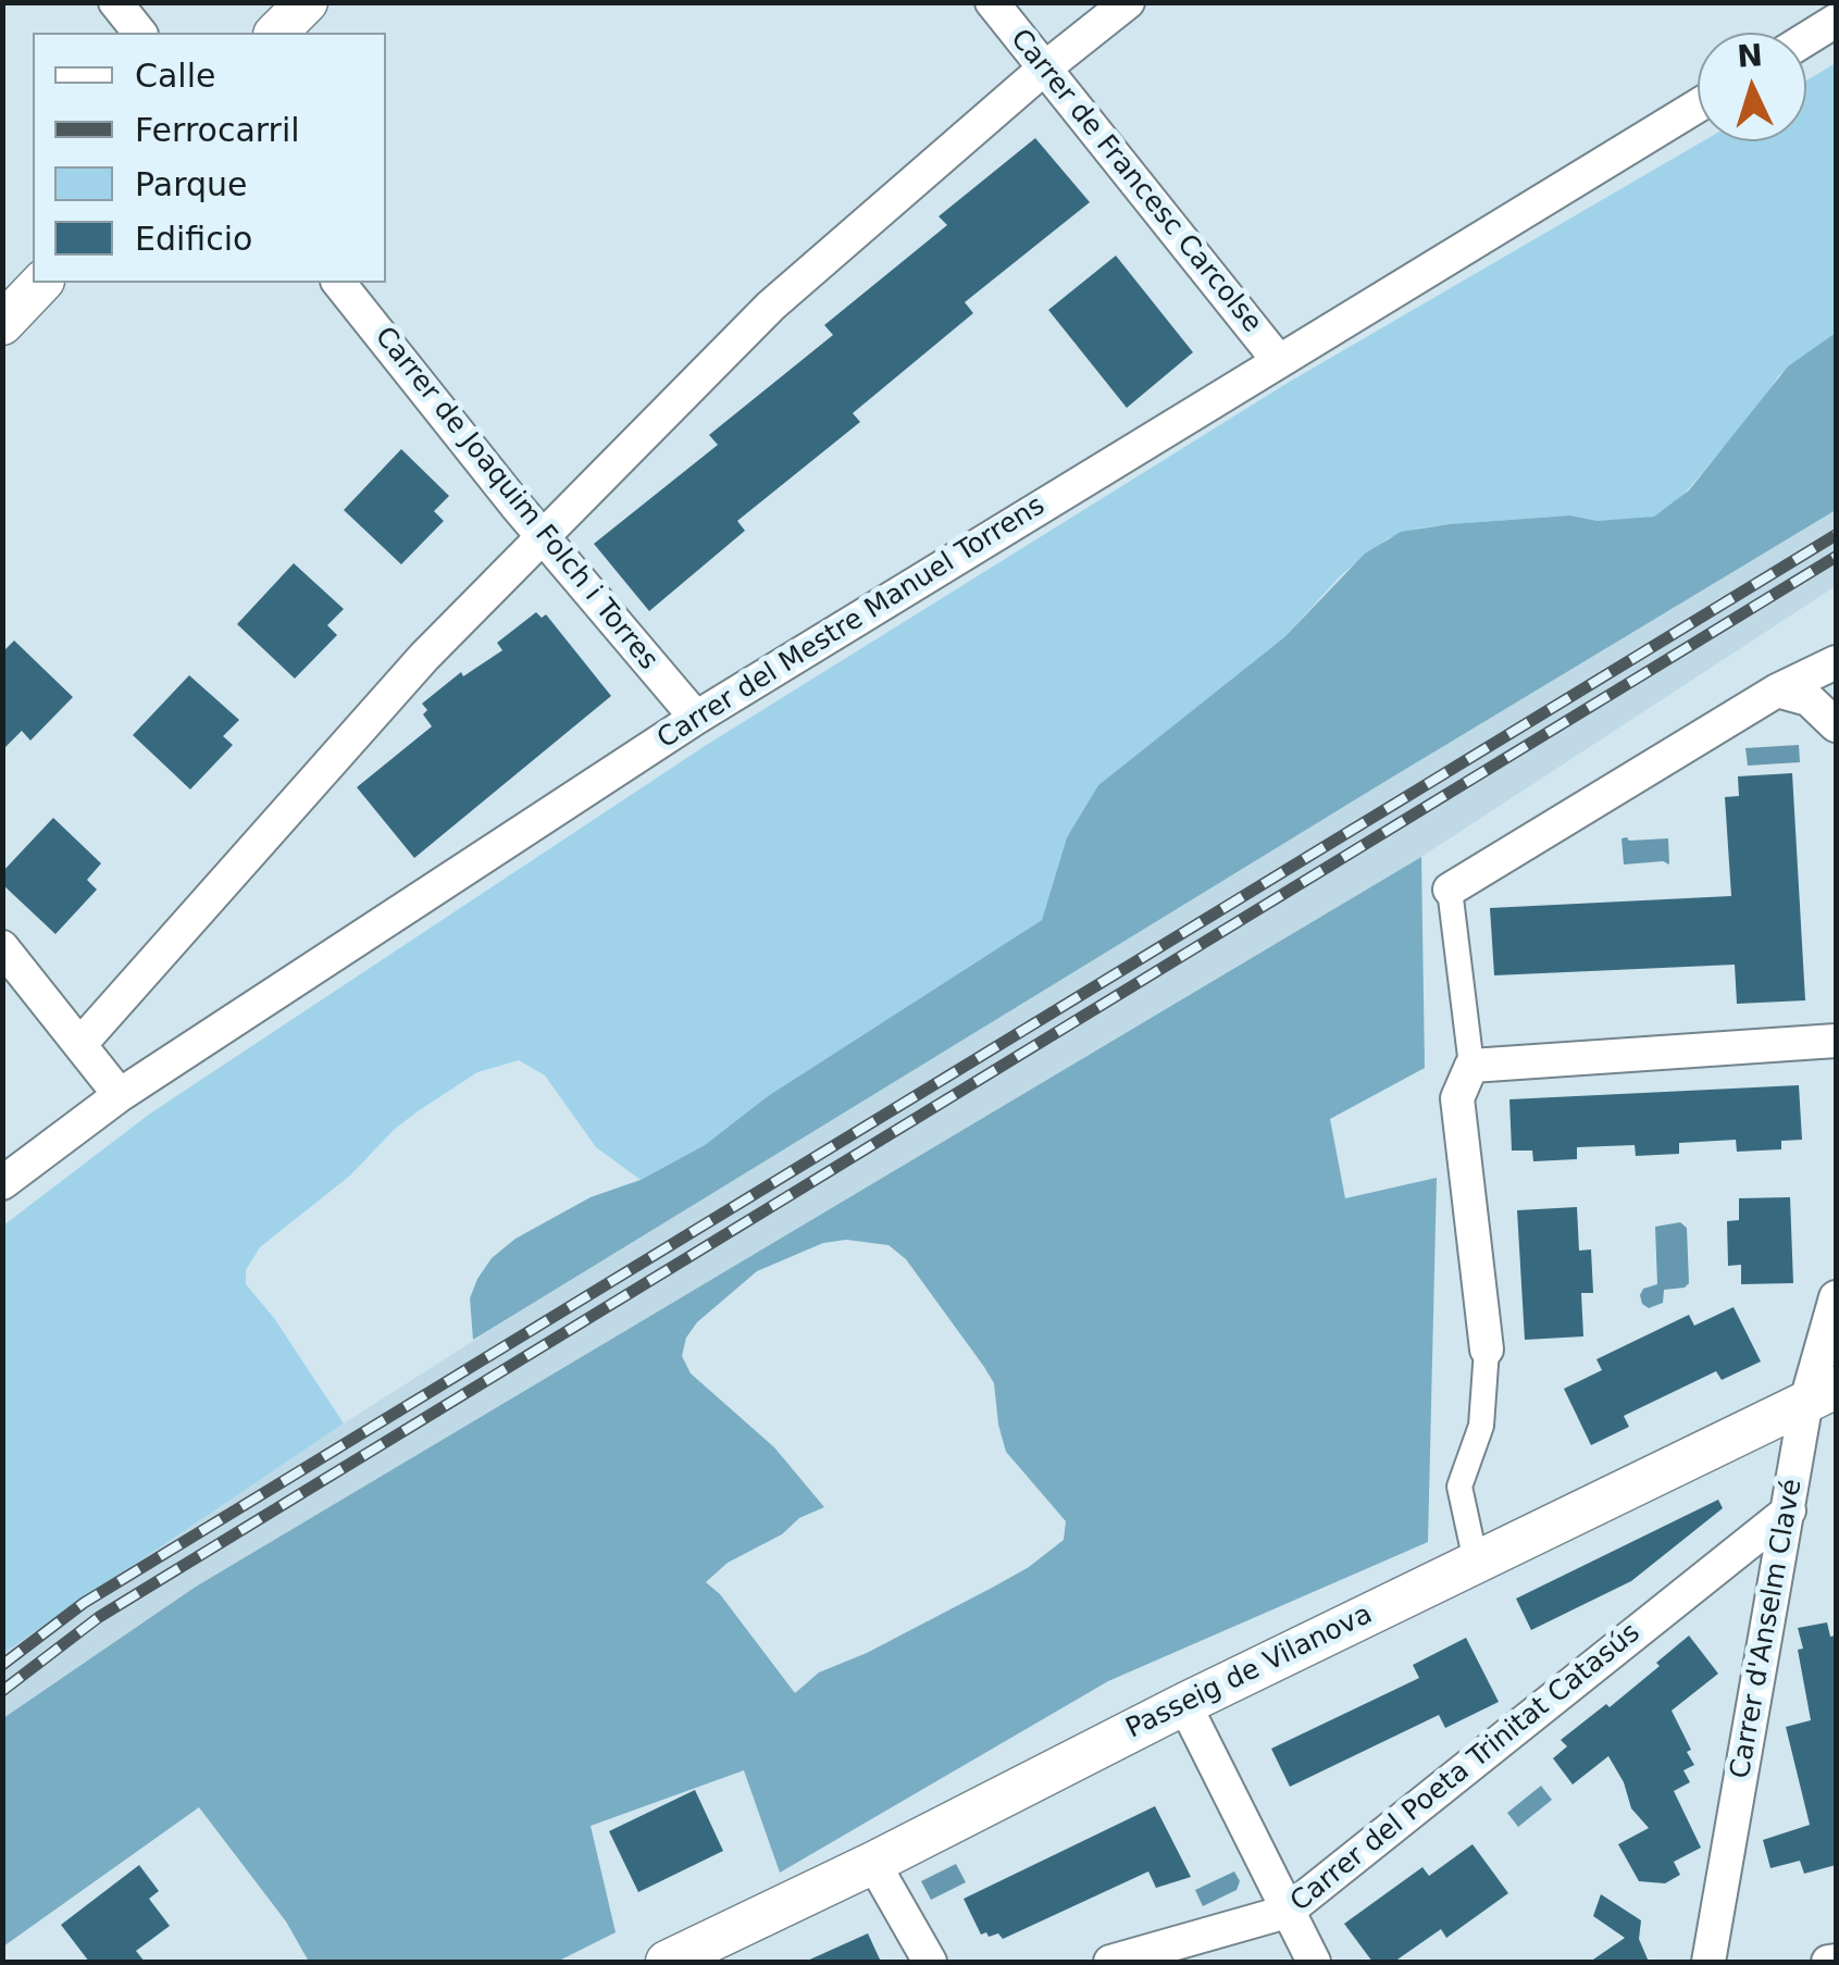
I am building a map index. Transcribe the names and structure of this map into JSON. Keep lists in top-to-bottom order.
{
  "streets": {
    "street": [
      "Carrer de Francesc Carcolse",
      "Carrer de Joaquim Folch i Torres",
      "Carrer del Mestre Manuel Torrens",
      "Carrer d'Anselm Clavé",
      "Passeig de Vilanova",
      "Carrer del Poeta Trinitat Catasús"
    ]
  },
  "crossings": [
    ["Carrer de Francesc Carcolse", "Carrer del Mestre Manuel Torrens"],
    ["Carrer de Joaquim Folch i Torres", "Carrer del Mestre Manuel Torrens"],
    ["Carrer d'Anselm Clavé", "Passeig de Vilanova"],
    ["Carrer d'Anselm Clavé", "Carrer del Poeta Trinitat Catasús"]
  ],
  "legend": [
    "Calle",
    "Ferrocarril",
    "Parque",
    "Edificio"
  ],
  "north": "top"
}
